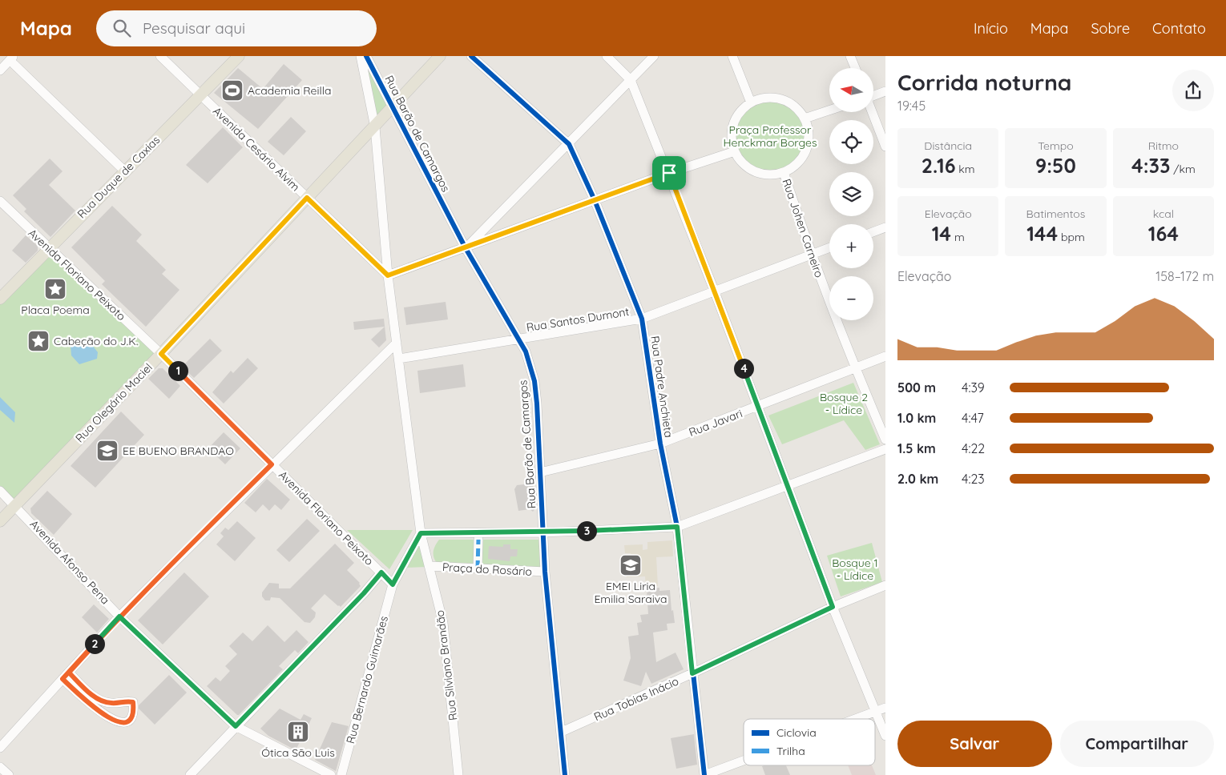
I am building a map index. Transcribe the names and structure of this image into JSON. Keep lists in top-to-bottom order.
{
  "streets": {
    "main road": ["Rua Duque de Caxias", "Rua Olegário Maciel"],
    "street": [
      "Rua Barão de Camargos",
      "Avenida Cesário Alvim",
      "Rua Johen Carneiro",
      "Avenida Floriano Peixoto",
      "Rua Santos Dumont",
      "Rua Padre Anchieta",
      "Rua Javari",
      "Avenida Afonso Pena",
      "Praça do Rosário",
      "Rua Silviano Brandão",
      "Rua Bernardo Guimarães",
      "Rua Tobias Inácio"
    ]
  },
  "crossings": [
    ["Rua Barão de Camargos", "Rua Santos Dumont"],
    ["Rua Barão de Camargos", "Rua Olegário Maciel"],
    ["Rua Barão de Camargos", "Rua Javari"],
    ["Rua Barão de Camargos", "Praça do Rosário"],
    ["Rua Barão de Camargos", "Rua Tobias Inácio"],
    ["Avenida Cesário Alvim", "Rua Duque de Caxias"],
    ["Avenida Cesário Alvim", "Rua Olegário Maciel"],
    ["Rua Duque de Caxias", "Avenida Floriano Peixoto"],
    ["Rua Johen Carneiro", "Rua Santos Dumont"],
    ["Rua Johen Carneiro", "Rua Javari"],
    ["Avenida Floriano Peixoto", "Rua Olegário Maciel"],
    ["Avenida Floriano Peixoto", "Rua Bernardo Guimarães"],
    ["Rua Santos Dumont", "Rua Padre Anchieta"],
    ["Rua Santos Dumont", "Rua Silviano Brandão"],
    ["Rua Padre Anchieta", "Rua Javari"],
    ["Rua Padre Anchieta", "Rua Tobias Inácio"],
    ["Rua Olegário Maciel", "Avenida Afonso Pena"],
    ["Praça do Rosário", "Rua Silviano Brandão"],
    ["Rua Silviano Brandão", "Rua Bernardo Guimarães"]
  ],
  "parks": ["Praça Professor Henckmar Borges", "Bosque 2 - Lídice", "Bosque 1 - Lídice"],
  "places": {
    "sports": ["Academia Reilla"],
    "place": ["Placa Poema", "Cabeção do J.K."],
    "school or university": ["EE BUENO BRANDAO", "EMEI Liria Emilia Saraiva"],
    "building": ["Ótica São Luis"]
  },
  "legend": ["Ciclovia", "Trilha"],
  "north": "left",
  "page": {
    "header": "Mapa",
    "search": "Pesquisar aqui",
    "nav": [
      "Início",
      "Mapa",
      "Sobre",
      "Contato"
    ],
    "heading": ["Corrida noturna", "19:45"],
    "map_buttons": ["+", "−"],
    "stats": [
      ["Distância", "2.16 km"],
      ["Tempo", "9:50"],
      ["Ritmo", "4:33 /km"],
      ["Elevação", "14 m"],
      ["Batimentos", "144 bpm"],
      ["kcal", "164"]
    ],
    "chart": ["Elevação", "158–172 m"],
    "pins": [
      "4",
      "1",
      "3",
      "2"
    ],
    "list": [
      {
        "name": "500 m",
        "note": "4:39"
      },
      {
        "name": "1.0 km",
        "note": "4:47"
      },
      {
        "name": "1.5 km",
        "note": "4:22"
      },
      {
        "name": "2.0 km",
        "note": "4:23"
      }
    ],
    "buttons": ["Salvar", "Compartilhar"]
  }
}
